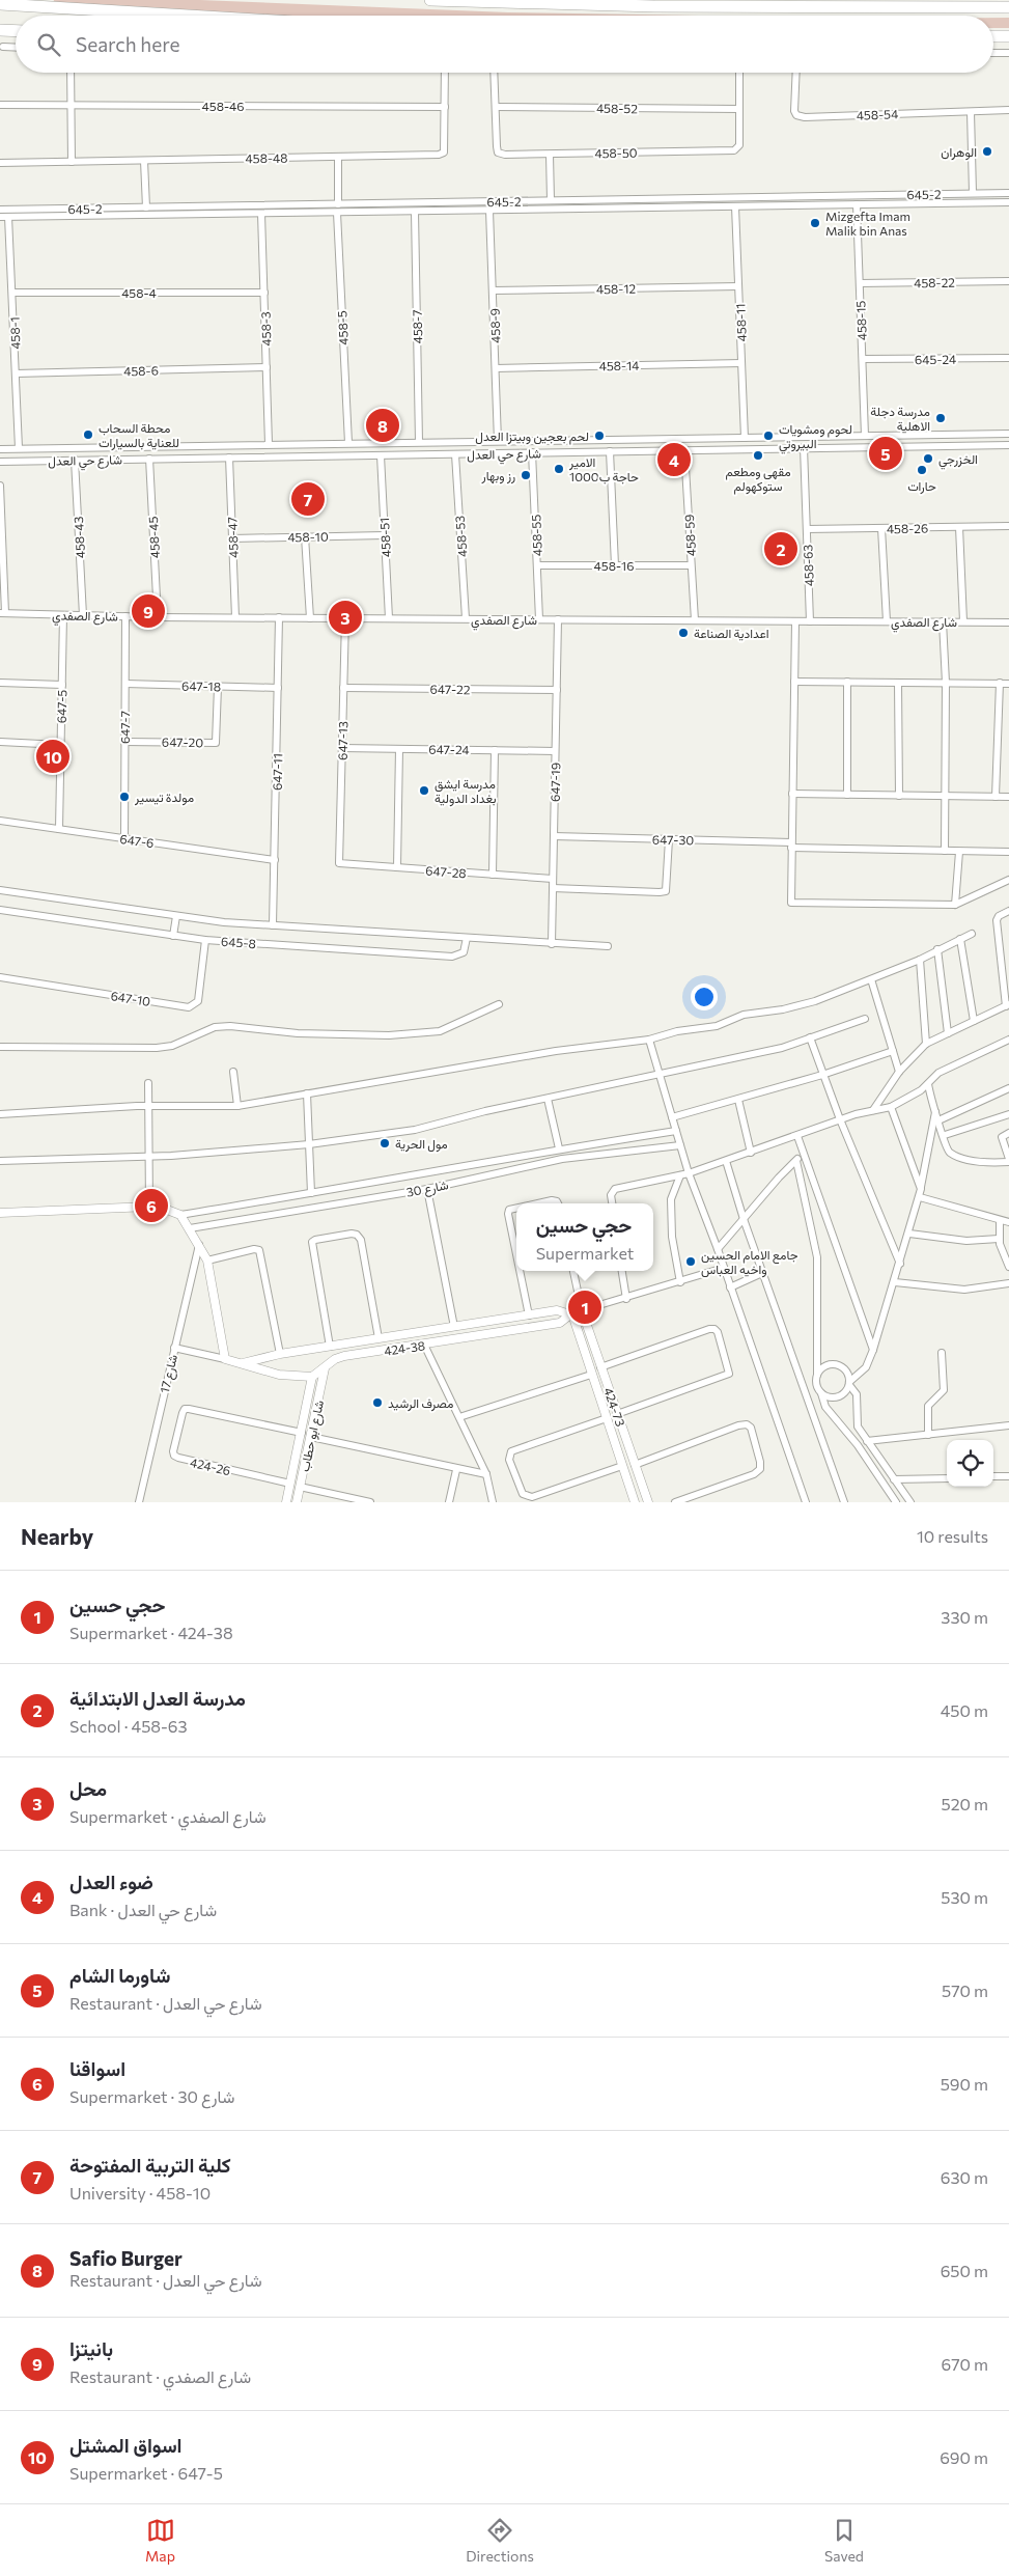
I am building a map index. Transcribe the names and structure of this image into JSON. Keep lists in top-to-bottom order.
{
  "streets": {
    "street": [
      "458-46",
      "458-52",
      "458-54",
      "458-50",
      "458-48",
      "645-2",
      "458-22",
      "458-12",
      "458-4",
      "458-15",
      "458-11",
      "458-9",
      "458-7",
      "458-5",
      "458-3",
      "458-1",
      "645-24",
      "458-14",
      "458-6",
      "شارع حي العدل",
      "458-26",
      "458-55",
      "458-59",
      "458-10",
      "458-53",
      "458-43",
      "458-45",
      "458-47",
      "458-51",
      "458-16",
      "458-63",
      "شارع الصفدي",
      "647-18",
      "647-22",
      "647-5",
      "647-7",
      "647-13",
      "647-20",
      "647-24",
      "647-11",
      "647-19",
      "647-30",
      "647-6",
      "647-28",
      "645-8",
      "647-10",
      "شارع 30",
      "424-38",
      "شارع 17",
      "424-73",
      "شارع ابو حطاب",
      "424-26"
    ]
  },
  "crossings": [
    ["458-46", "458-48"],
    ["458-52", "458-50"],
    ["645-2", "458-15"],
    ["645-2", "458-11"],
    ["645-2", "458-9"],
    ["645-2", "458-7"],
    ["645-2", "458-5"],
    ["645-2", "458-3"],
    ["645-2", "458-1"],
    ["458-22", "458-15"],
    ["458-12", "458-11"],
    ["458-12", "458-9"],
    ["458-4", "458-3"],
    ["458-4", "458-1"],
    ["458-15", "645-24"],
    ["458-15", "شارع حي العدل"],
    ["458-11", "458-14"],
    ["458-11", "شارع حي العدل"],
    ["458-9", "458-14"],
    ["458-9", "شارع حي العدل"],
    ["458-7", "شارع حي العدل"],
    ["458-5", "شارع حي العدل"],
    ["458-3", "458-6"],
    ["458-3", "شارع حي العدل"],
    ["458-1", "458-6"],
    ["458-1", "شارع حي العدل"],
    ["شارع حي العدل", "458-55"],
    ["شارع حي العدل", "458-59"],
    ["شارع حي العدل", "458-53"],
    ["شارع حي العدل", "458-43"],
    ["شارع حي العدل", "458-45"],
    ["شارع حي العدل", "458-47"],
    ["شارع حي العدل", "458-51"],
    ["شارع حي العدل", "458-63"],
    ["458-26", "458-63"],
    ["458-55", "458-16"],
    ["458-55", "شارع الصفدي"],
    ["458-59", "458-16"],
    ["458-59", "شارع الصفدي"],
    ["458-10", "458-47"],
    ["458-10", "458-51"],
    ["458-53", "شارع الصفدي"],
    ["458-43", "شارع الصفدي"],
    ["458-45", "شارع الصفدي"],
    ["458-47", "شارع الصفدي"],
    ["458-51", "شارع الصفدي"],
    ["458-63", "شارع الصفدي"],
    ["شارع الصفدي", "647-5"],
    ["شارع الصفدي", "647-7"],
    ["شارع الصفدي", "647-13"],
    ["شارع الصفدي", "647-11"],
    ["شارع الصفدي", "647-19"],
    ["647-18", "647-7"],
    ["647-18", "647-20"],
    ["647-18", "647-11"],
    ["647-22", "647-13"],
    ["647-22", "647-19"],
    ["647-5", "647-6"],
    ["647-7", "647-20"],
    ["647-7", "647-6"],
    ["647-13", "647-24"],
    ["647-13", "647-28"],
    ["647-24", "647-19"],
    ["647-11", "647-6"],
    ["647-11", "645-8"],
    ["647-19", "647-30"],
    ["647-19", "647-28"],
    ["647-19", "645-8"],
    ["645-8", "647-10"],
    ["424-38", "شارع 17"],
    ["424-38", "424-73"],
    ["424-38", "شارع ابو حطاب"],
    ["شارع ابو حطاب", "424-26"]
  ],
  "places": [
    "الوهران",
    "Mizgefta Imam Malik bin Anas",
    "مدرسة دجلة الاهلية",
    "محطة السحاب للعناية بالسيارات",
    "لحم بعجين وبيتزا العدل",
    "لحوم ومشويات البيروتي",
    "مقهى ومطعم ستوكهولم",
    "الخزرجي",
    "الامير حاجة ب1000",
    "حارات",
    "رز وبهار",
    "اعدادية الصناعة",
    "مدرسة ايشق بغداد الدولية",
    "مولدة تيسير",
    "مول الحرية",
    "جامع الامام الحسين واخيه العباس",
    "مصرف الرشيد"
  ],
  "page": {
    "search": "Search here",
    "pins": [
      "8",
      "5",
      "4",
      "7",
      "2",
      "9",
      "3",
      "10",
      "6",
      "1"
    ],
    "popup": ["حجي حسين", "Supermarket"],
    "heading": ["Nearby", "10 results"],
    "list": [
      {
        "mark": "1",
        "name": "حجي حسين",
        "note": "Supermarket · 424-38",
        "value": "330 m"
      },
      {
        "mark": "2",
        "name": "مدرسة العدل الابتدائية",
        "note": "School · 458-63",
        "value": "450 m"
      },
      {
        "mark": "3",
        "name": "محل",
        "note": "Supermarket · شارع الصفدي",
        "value": "520 m"
      },
      {
        "mark": "4",
        "name": "ضوء العدل",
        "note": "Bank · شارع حي العدل",
        "value": "530 m"
      },
      {
        "mark": "5",
        "name": "شاورما الشام",
        "note": "Restaurant · شارع حي العدل",
        "value": "570 m"
      },
      {
        "mark": "6",
        "name": "اسواقنا",
        "note": "Supermarket · شارع 30",
        "value": "590 m"
      },
      {
        "mark": "7",
        "name": "كلية التربية المفتوحة",
        "note": "University · 458-10",
        "value": "630 m"
      },
      {
        "mark": "8",
        "name": "Safio Burger",
        "note": "Restaurant · شارع حي العدل",
        "value": "650 m"
      },
      {
        "mark": "9",
        "name": "بانيتزا",
        "note": "Restaurant · شارع الصفدي",
        "value": "670 m"
      },
      {
        "mark": "10",
        "name": "اسواق المشتل",
        "note": "Supermarket · 647-5",
        "value": "690 m"
      }
    ],
    "nav": ["Map", "Directions", "Saved"]
  }
}
